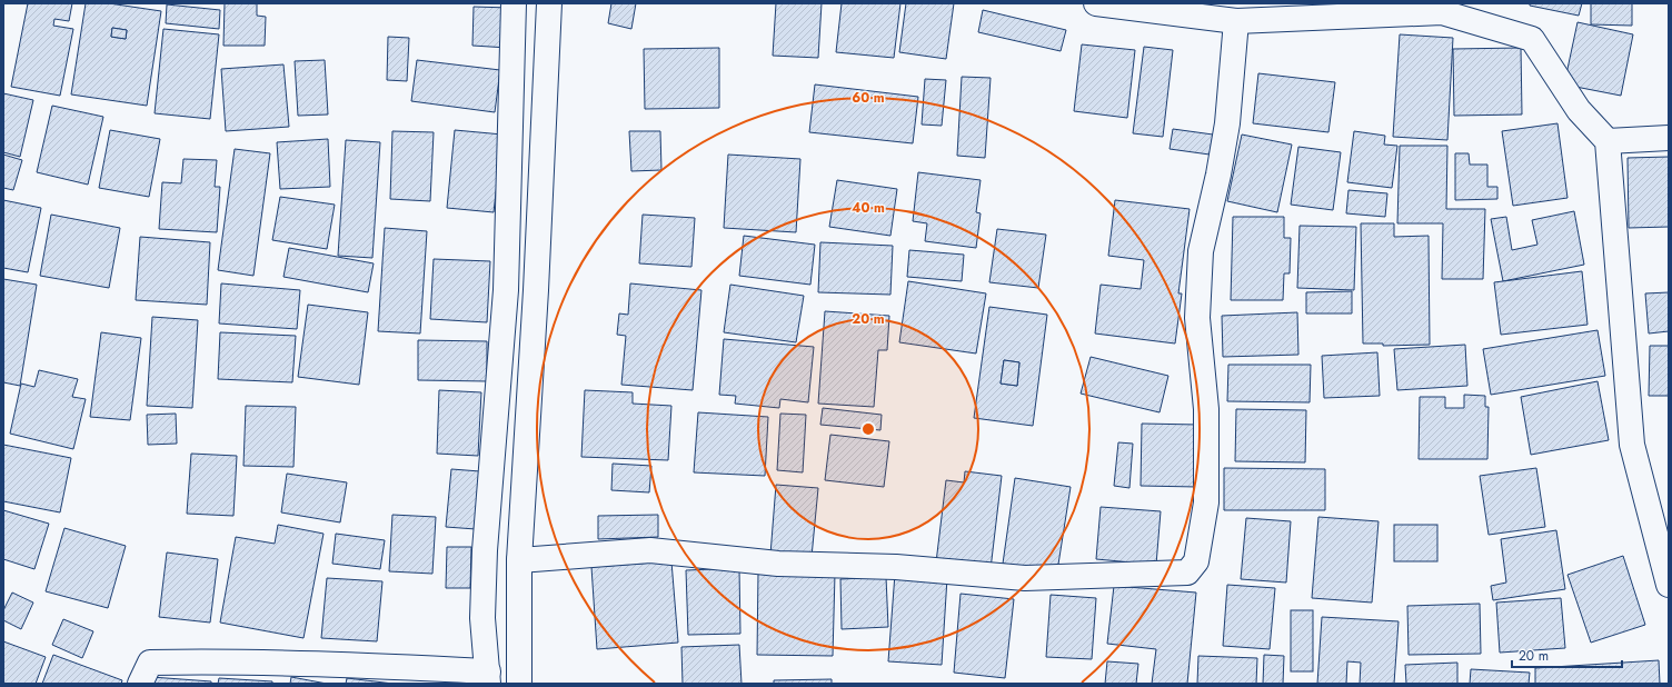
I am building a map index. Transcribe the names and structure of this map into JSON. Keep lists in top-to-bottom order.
{
  "scale_bar": "20 m",
  "rings": ["60 m", "40 m", "20 m"]
}
